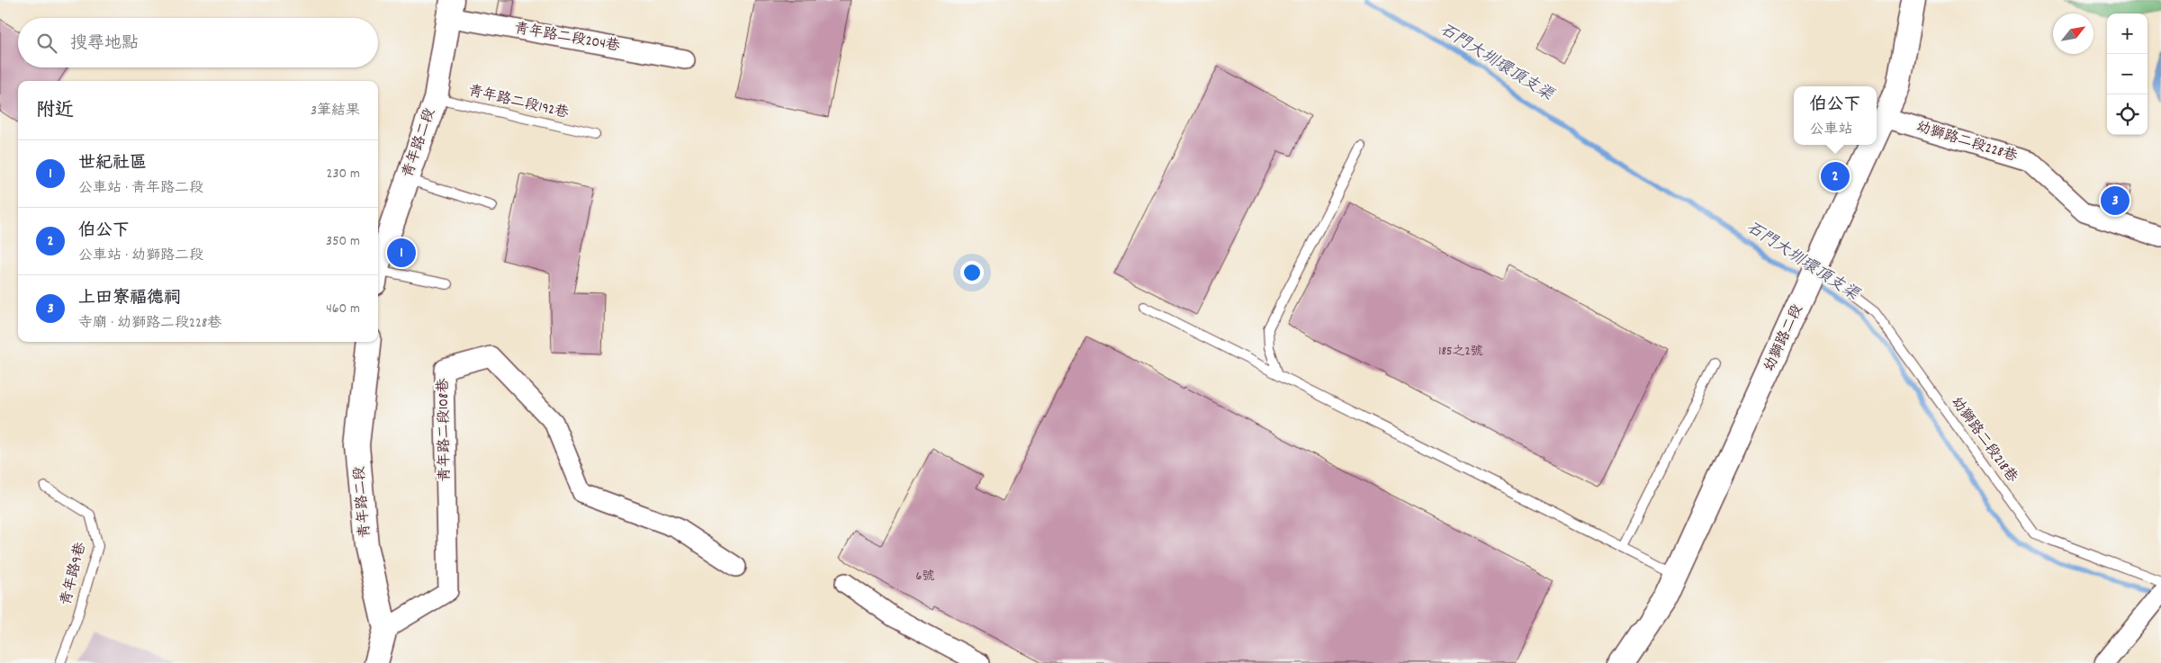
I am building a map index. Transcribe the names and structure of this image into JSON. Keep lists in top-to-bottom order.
{
  "streets": {
    "street": [
      "青年路二段204巷",
      "幼獅路二段228巷",
      "青年路二段",
      "幼獅路二段",
      "青年路二段108巷"
    ],
    "lane": ["青年路二段192巷", "幼獅路二段218巷", "青年路9巷"]
  },
  "crossings": [
    ["青年路二段204巷", "青年路二段"],
    ["青年路二段192巷", "青年路二段"],
    ["幼獅路二段228巷", "幼獅路二段"],
    ["青年路二段", "青年路二段108巷"],
    ["幼獅路二段", "幼獅路二段218巷"]
  ],
  "water": ["石門大圳環頂支渠"],
  "house_numbers": ["185之2號", "6號"],
  "north": "top right",
  "page": {
    "map_buttons": ["+", "−"],
    "search": "搜尋地點",
    "heading": ["附近", "3筆結果"],
    "popup": ["伯公下", "公車站"],
    "list": [
      {
        "mark": "1",
        "name": "世紀社區",
        "note": "公車站 · 青年路二段",
        "value": "230 m"
      },
      {
        "mark": "2",
        "name": "伯公下",
        "note": "公車站 · 幼獅路二段",
        "value": "350 m"
      },
      {
        "mark": "3",
        "name": "上田寮福德祠",
        "note": "寺廟 · 幼獅路二段228巷",
        "value": "460 m"
      }
    ],
    "pins": ["2", "3", "1"]
  }
}
